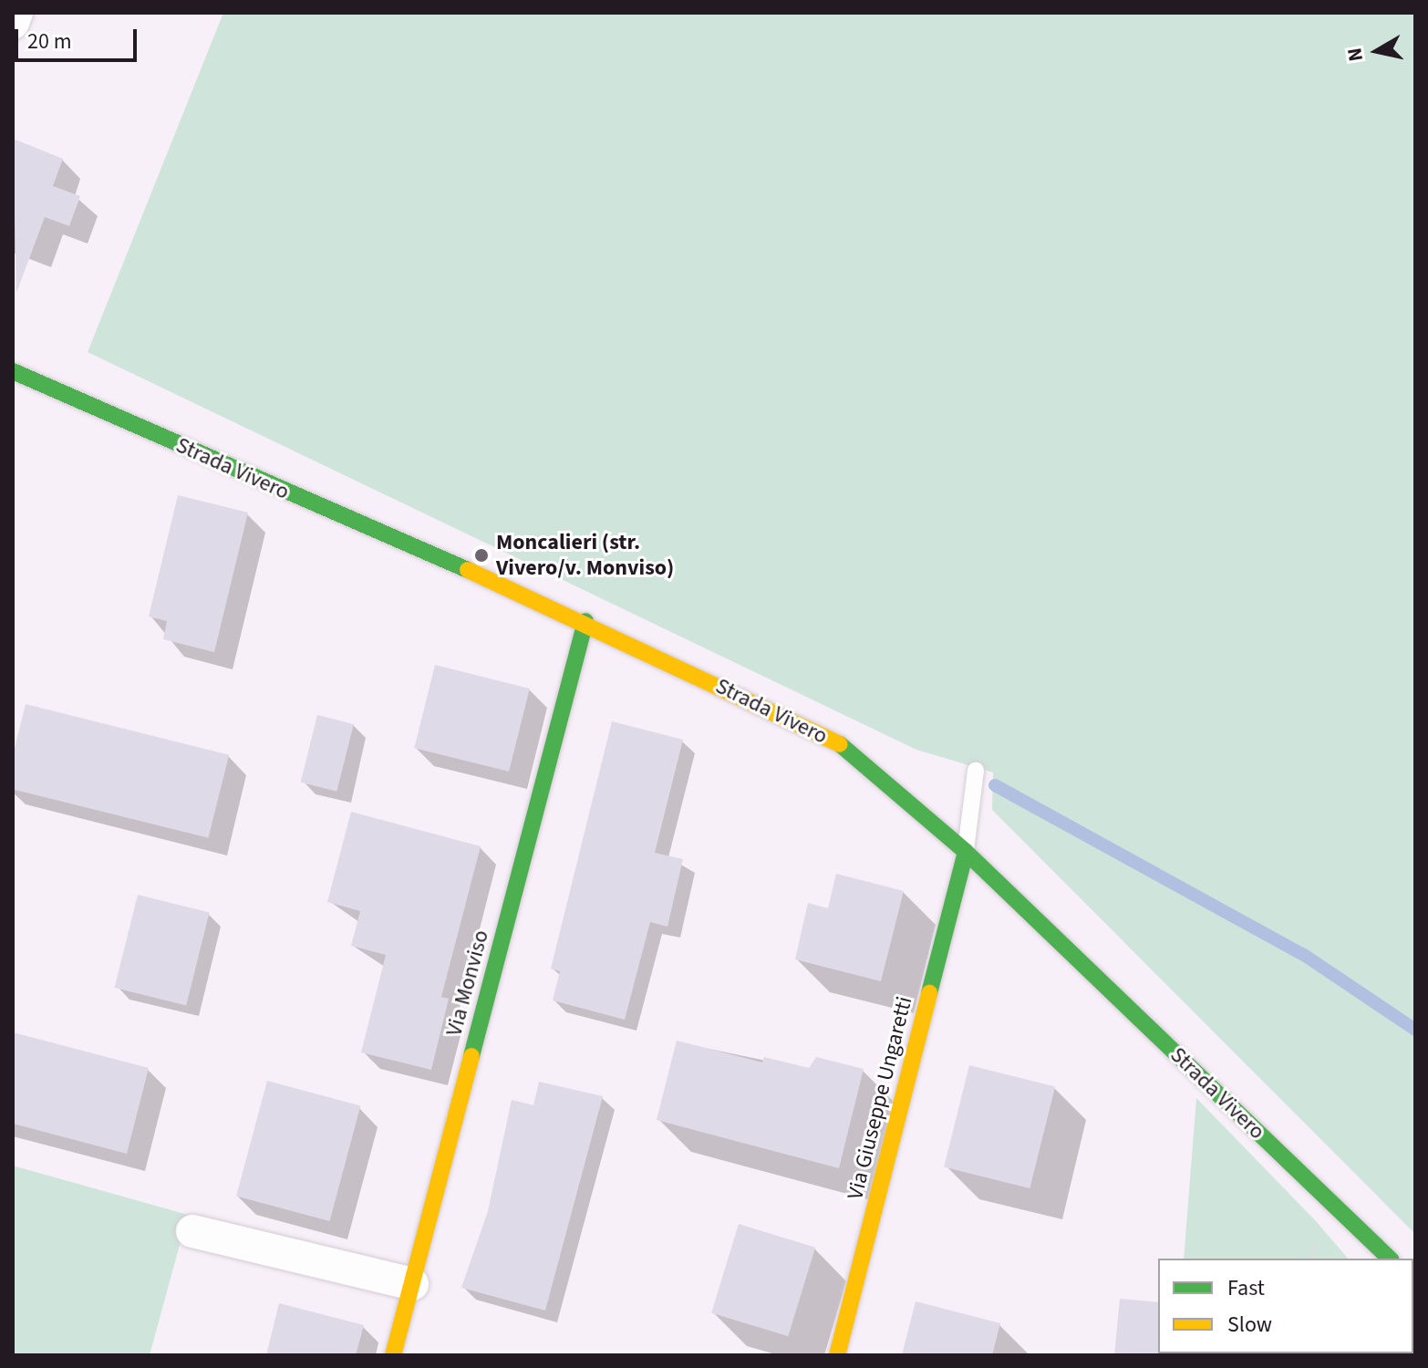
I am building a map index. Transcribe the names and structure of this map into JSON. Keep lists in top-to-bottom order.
{
  "streets": {
    "street": ["Strada Vivero", "Via Monviso", "Via Giuseppe Ungaretti"]
  },
  "crossings": [
    ["Strada Vivero", "Via Monviso"],
    ["Strada Vivero", "Via Giuseppe Ungaretti"]
  ],
  "places": ["Moncalieri (str. Vivero/v. Monviso)"],
  "legend": ["Fast", "Slow"],
  "scale_bar": "20 m",
  "north": "left"
}
